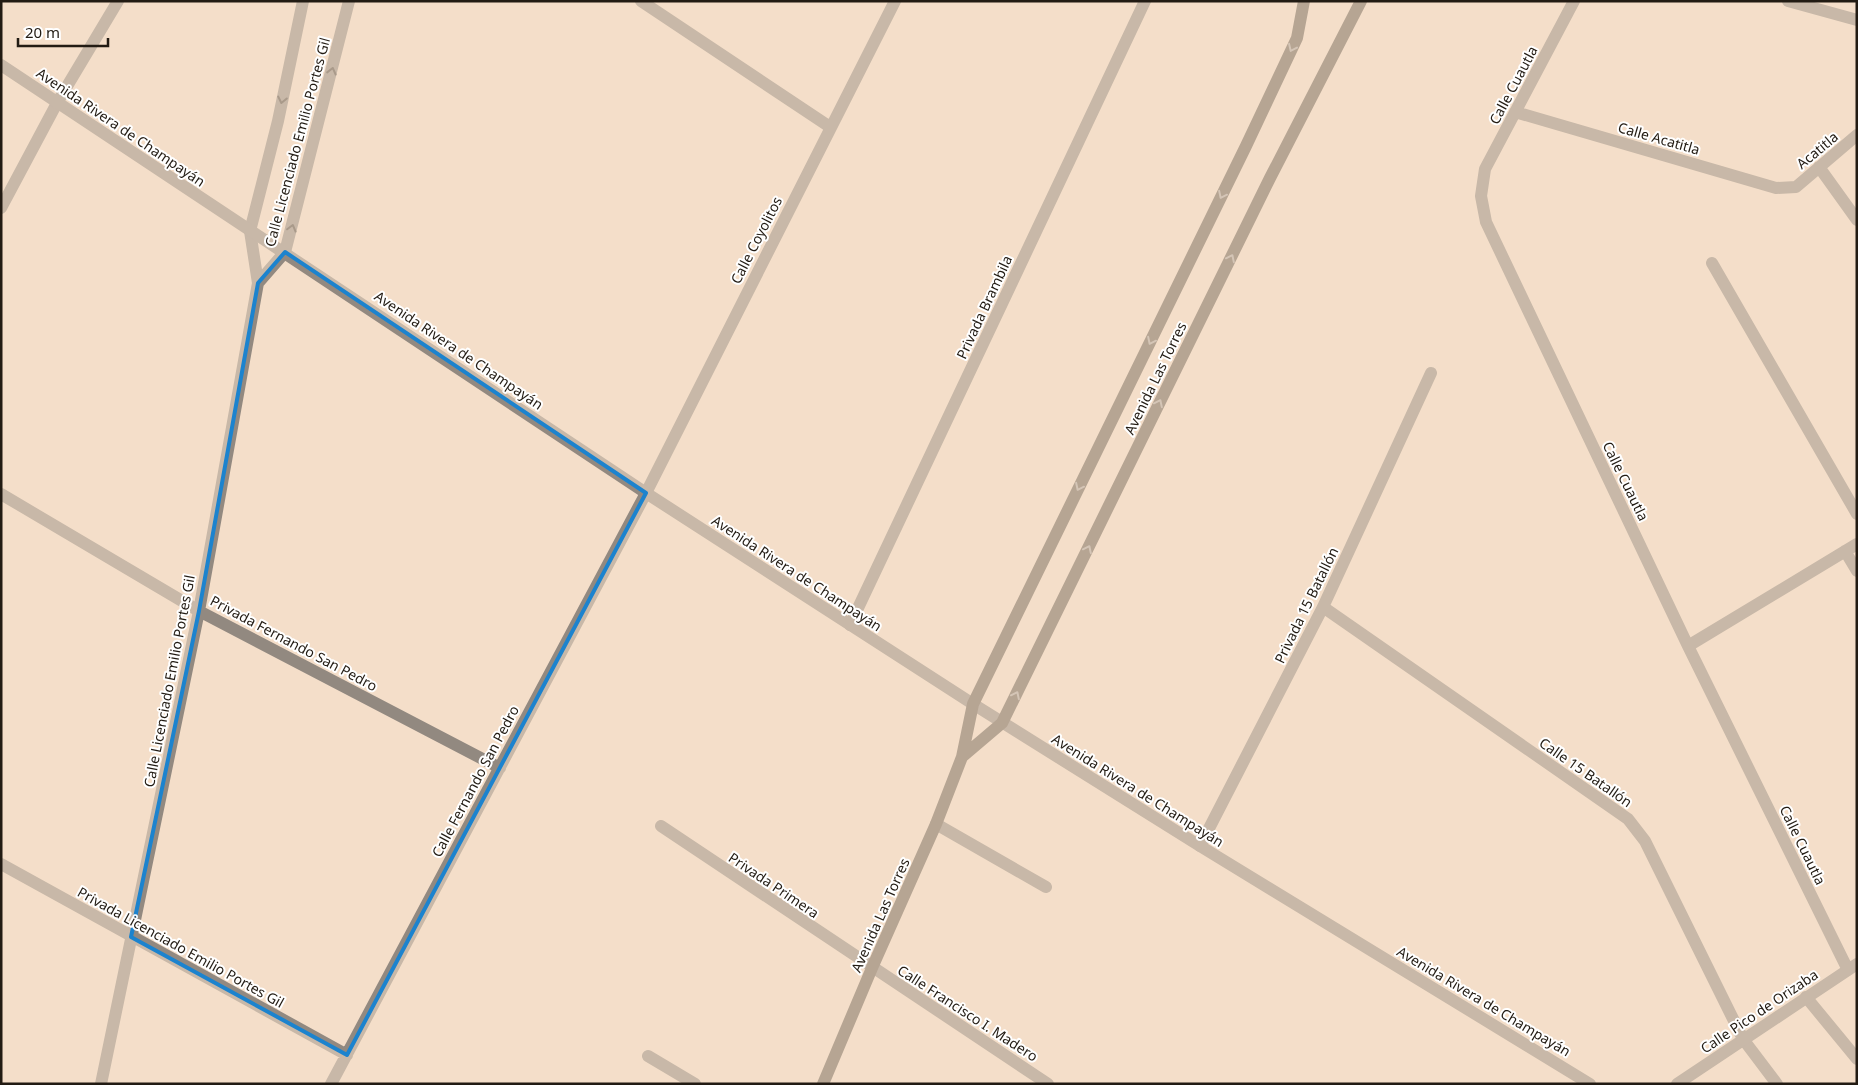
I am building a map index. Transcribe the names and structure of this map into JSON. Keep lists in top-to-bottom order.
{
  "streets": {
    "main road": ["Avenida Las Torres"],
    "street": [
      "Calle Cuautla",
      "Avenida Rivera de Champayán",
      "Calle Acatitla",
      "Calle Licenciado Emilio Portes Gil",
      "Acatitla",
      "Calle Coyolitos",
      "Privada Brambila",
      "Privada 15 Batallón",
      "Privada Fernando San Pedro",
      "Calle 15 Batallón",
      "Calle Fernando San Pedro",
      "Privada Primera",
      "Privada Licenciado Emilio Portes Gil",
      "Calle Pico de Orizaba",
      "Calle Francisco I. Madero"
    ]
  },
  "crossings": [
    ["Calle Cuautla", "Calle Acatitla"],
    ["Calle Cuautla", "Calle Pico de Orizaba"],
    ["Avenida Rivera de Champayán", "Calle Licenciado Emilio Portes Gil"],
    ["Avenida Rivera de Champayán", "Calle Coyolitos"],
    ["Avenida Rivera de Champayán", "Privada Brambila"],
    ["Avenida Rivera de Champayán", "Avenida Las Torres"],
    ["Avenida Rivera de Champayán", "Privada 15 Batallón"],
    ["Avenida Rivera de Champayán", "Calle Fernando San Pedro"],
    ["Calle Acatitla", "Acatitla"],
    ["Calle Licenciado Emilio Portes Gil", "Privada Fernando San Pedro"],
    ["Calle Licenciado Emilio Portes Gil", "Privada Licenciado Emilio Portes Gil"],
    ["Calle Coyolitos", "Calle Fernando San Pedro"],
    ["Avenida Las Torres", "Privada Primera"],
    ["Avenida Las Torres", "Calle Francisco I. Madero"],
    ["Privada 15 Batallón", "Calle 15 Batallón"],
    ["Privada Fernando San Pedro", "Calle Fernando San Pedro"],
    ["Calle 15 Batallón", "Calle Pico de Orizaba"],
    ["Calle Fernando San Pedro", "Privada Licenciado Emilio Portes Gil"],
    ["Privada Primera", "Calle Francisco I. Madero"]
  ],
  "scale_bar": "20 m"
}
